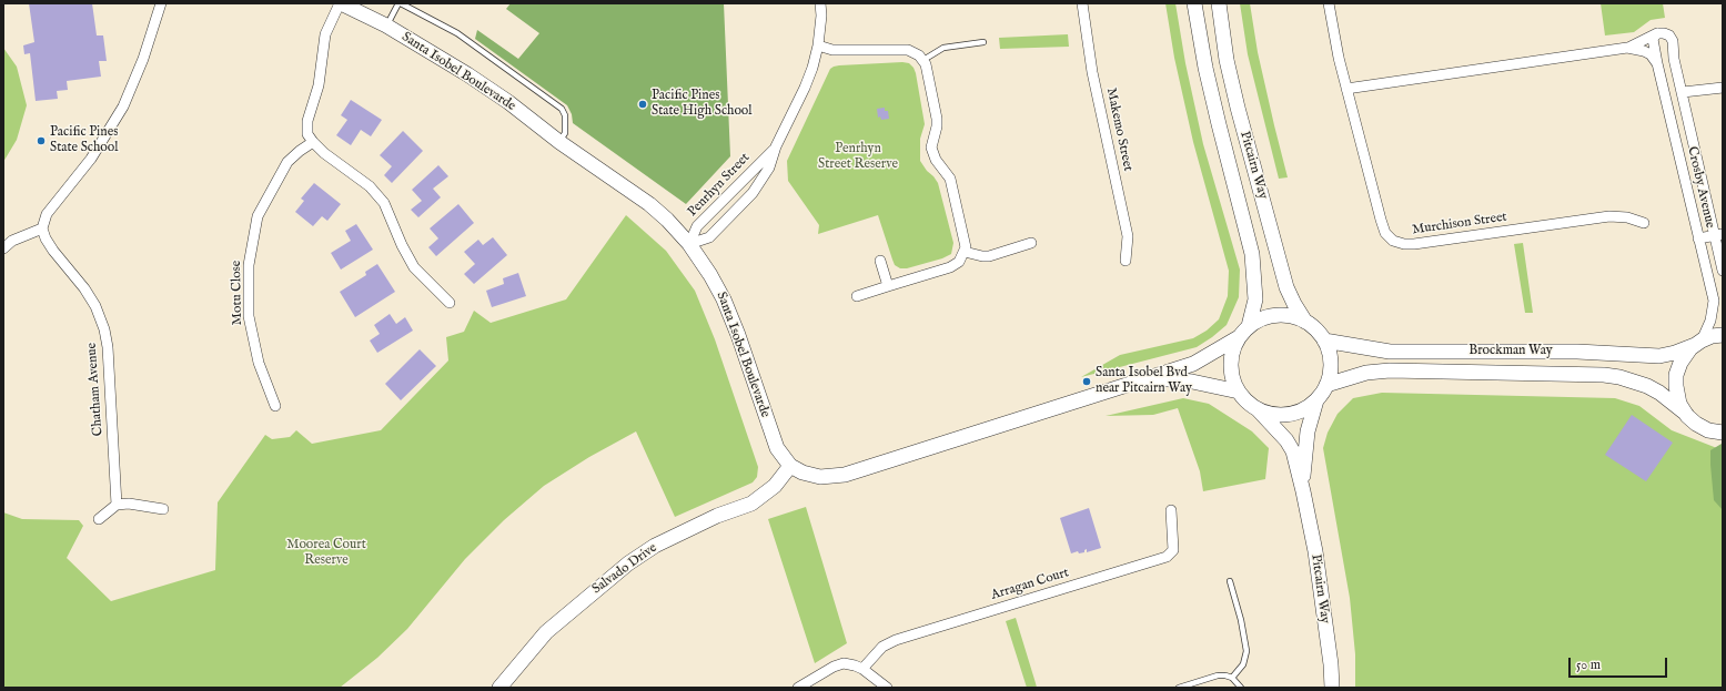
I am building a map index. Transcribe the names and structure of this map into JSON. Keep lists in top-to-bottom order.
{
  "streets": {
    "street": [
      "Santa Isobel Boulevarde",
      "Makemo Street",
      "Pitcairn Way",
      "Penrhyn Street",
      "Crosby Avenue",
      "Murchison Street",
      "Motu Close",
      "Brockman Way",
      "Chatham Avenue",
      "Salvado Drive",
      "Arragan Court"
    ]
  },
  "crossings": [
    ["Santa Isobel Boulevarde", "Pitcairn Way"],
    ["Santa Isobel Boulevarde", "Penrhyn Street"],
    ["Santa Isobel Boulevarde", "Brockman Way"],
    ["Santa Isobel Boulevarde", "Salvado Drive"],
    ["Pitcairn Way", "Brockman Way"],
    ["Crosby Avenue", "Brockman Way"]
  ],
  "parks": ["Penrhyn Street Reserve", "Moorea Court Reserve"],
  "places": ["Pacific Pines State High School", "Pacific Pines State School", "Santa Isobel Bvd near Pitcairn Way"],
  "scale_bar": "50 m"
}
